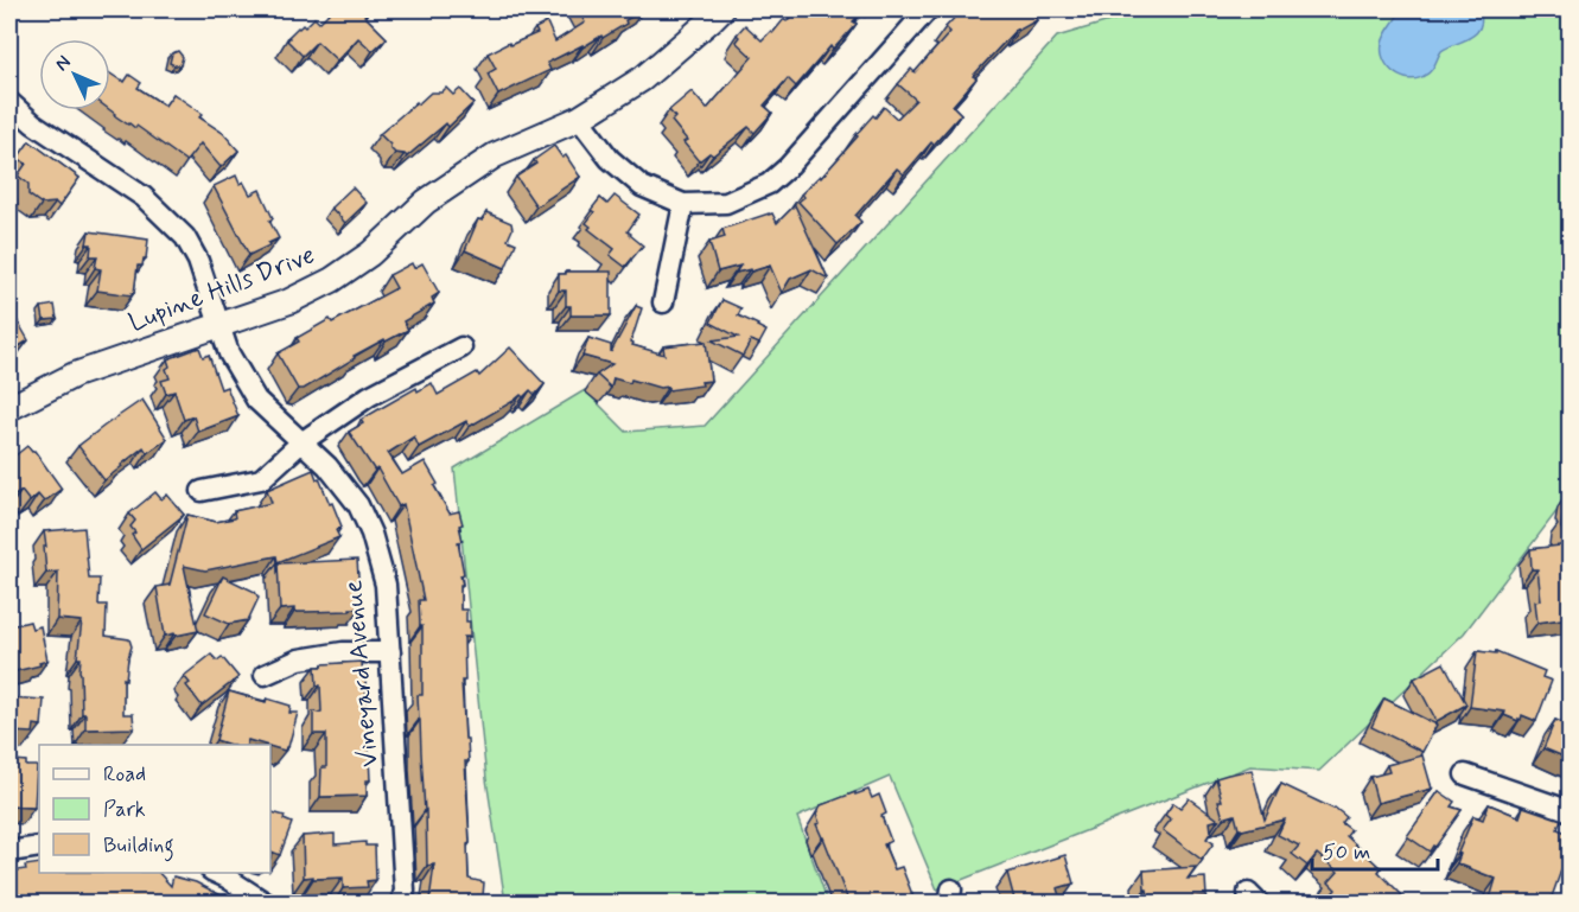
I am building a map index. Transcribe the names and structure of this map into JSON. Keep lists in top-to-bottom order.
{
  "streets": {
    "street": ["Lupine Hills Drive", "Vineyard Avenue"]
  },
  "crossings": [
    ["Lupine Hills Drive", "Vineyard Avenue"]
  ],
  "legend": ["Road", "Park", "Building"],
  "scale_bar": "50 m",
  "north": "top left"
}
